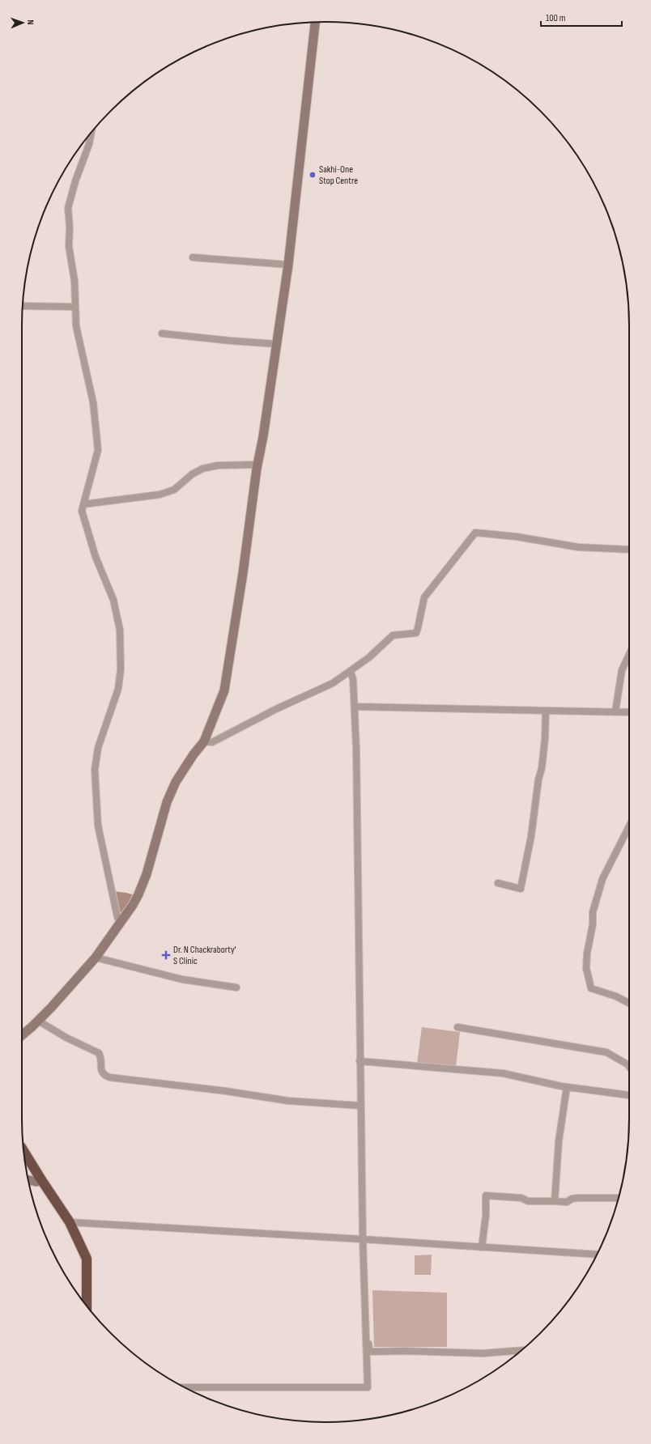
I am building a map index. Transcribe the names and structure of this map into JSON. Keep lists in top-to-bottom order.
{
  "places": {
    "other": ["Sakhi-One Stop Centre"],
    "health": ["Dr. N Chackraborty' S Clinic"]
  },
  "scale_bar": "100 m",
  "north": "right"
}
